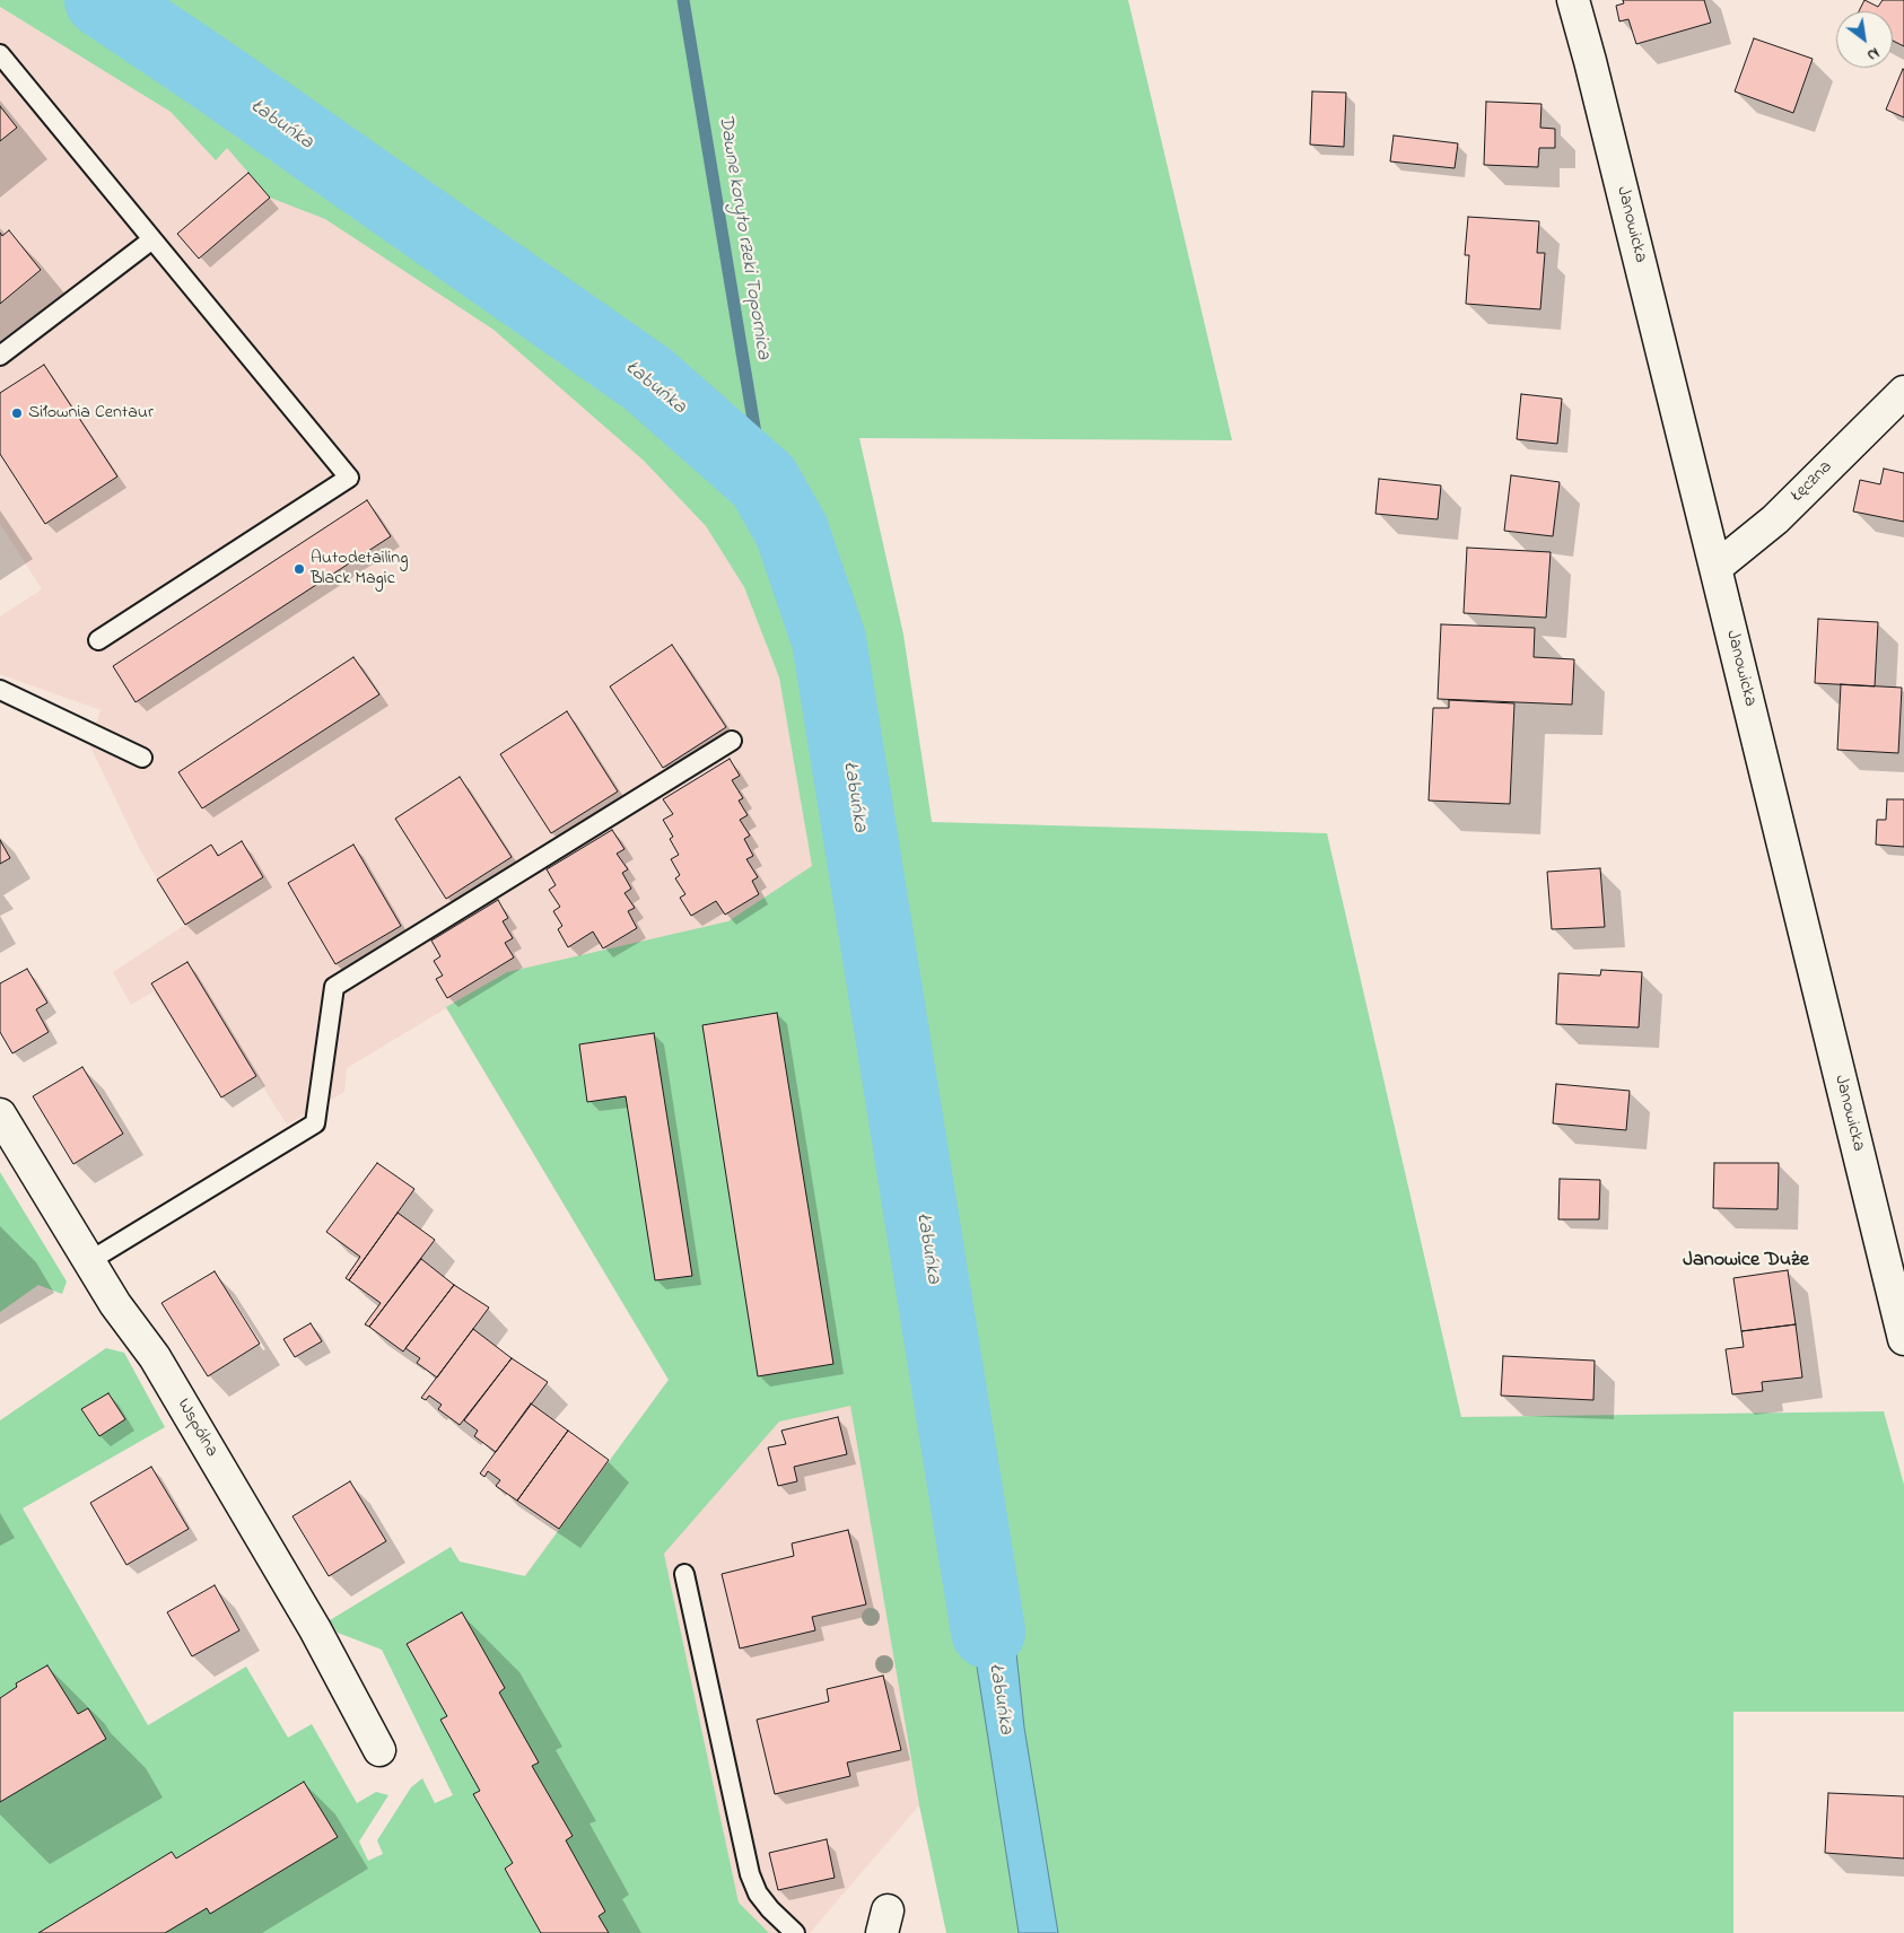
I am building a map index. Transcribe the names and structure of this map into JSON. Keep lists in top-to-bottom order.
{
  "streets": {
    "street": ["Janowicka", "Łęczna", "Wspólna"]
  },
  "crossings": [
    ["Janowicka", "Łęczna"]
  ],
  "districts": ["Janowice Duże"],
  "water": ["Łabuńka", "Dawne koryto rzeki Topornica"],
  "places": ["Siłownia Centaur", "Autodetailing Black Magic"],
  "north": "bottom right"
}
